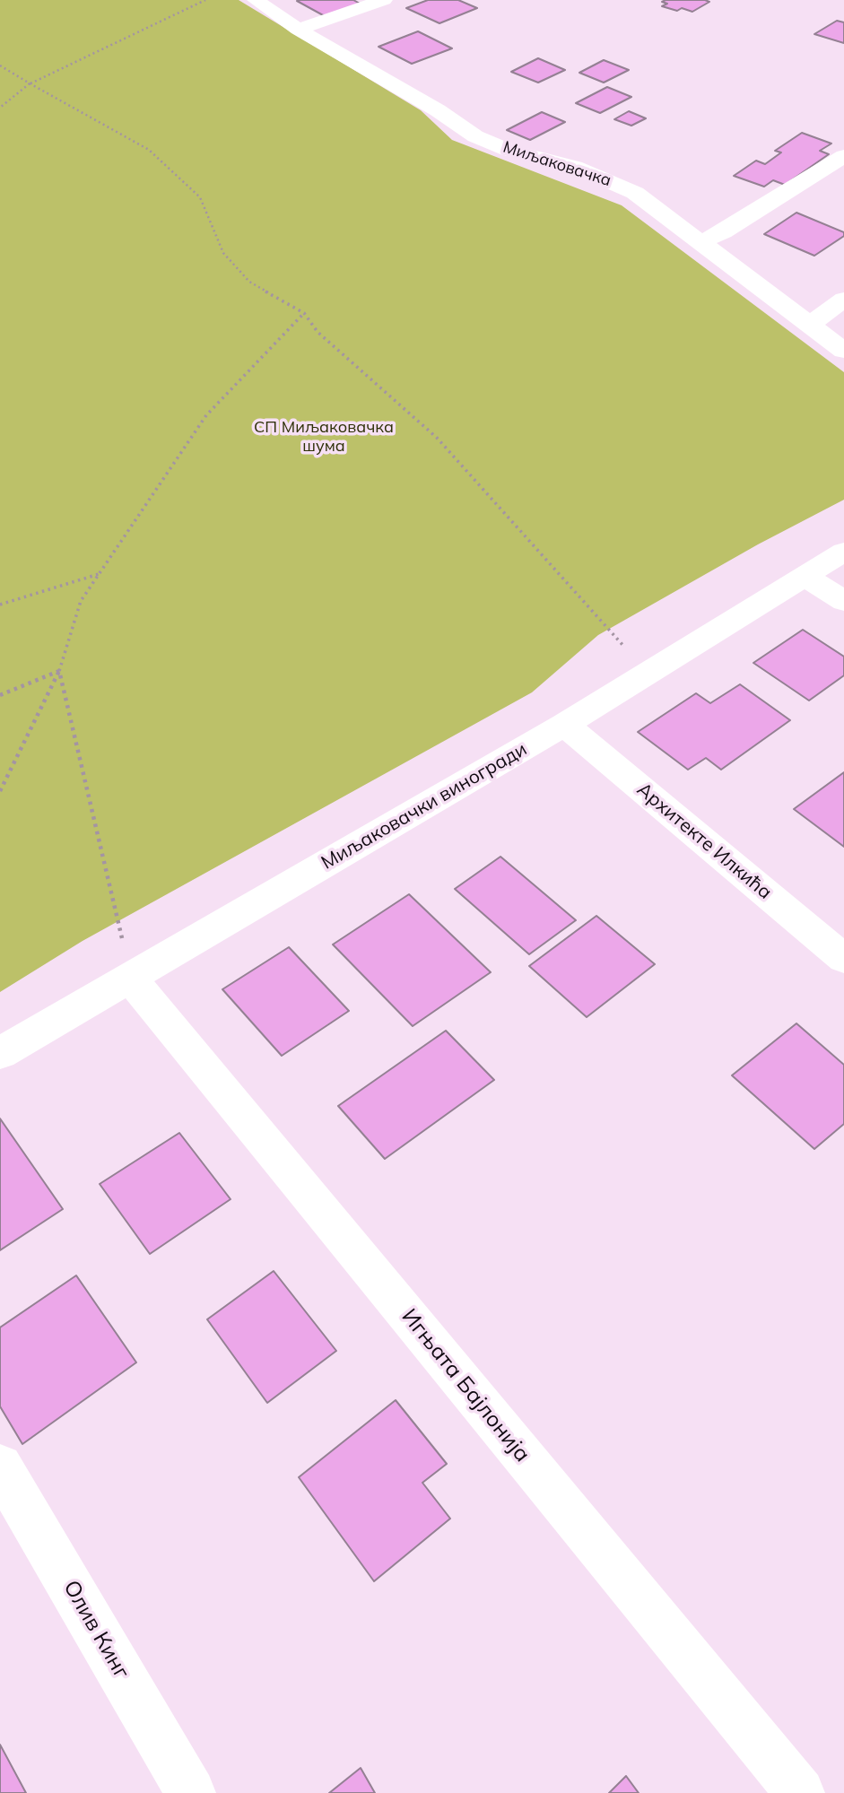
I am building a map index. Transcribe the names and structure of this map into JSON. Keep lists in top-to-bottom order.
{
  "streets": {
    "street": [
      "Миљаковачка",
      "Миљаковачки виногради",
      "Архитекте Илкића",
      "Игњата Бајлонија",
      "Олив Кинг"
    ]
  },
  "crossings": [
    ["Миљаковачки виногради", "Архитекте Илкића"],
    ["Миљаковачки виногради", "Игњата Бајлонија"]
  ],
  "parks": ["СП Миљаковачка шума"]
}
